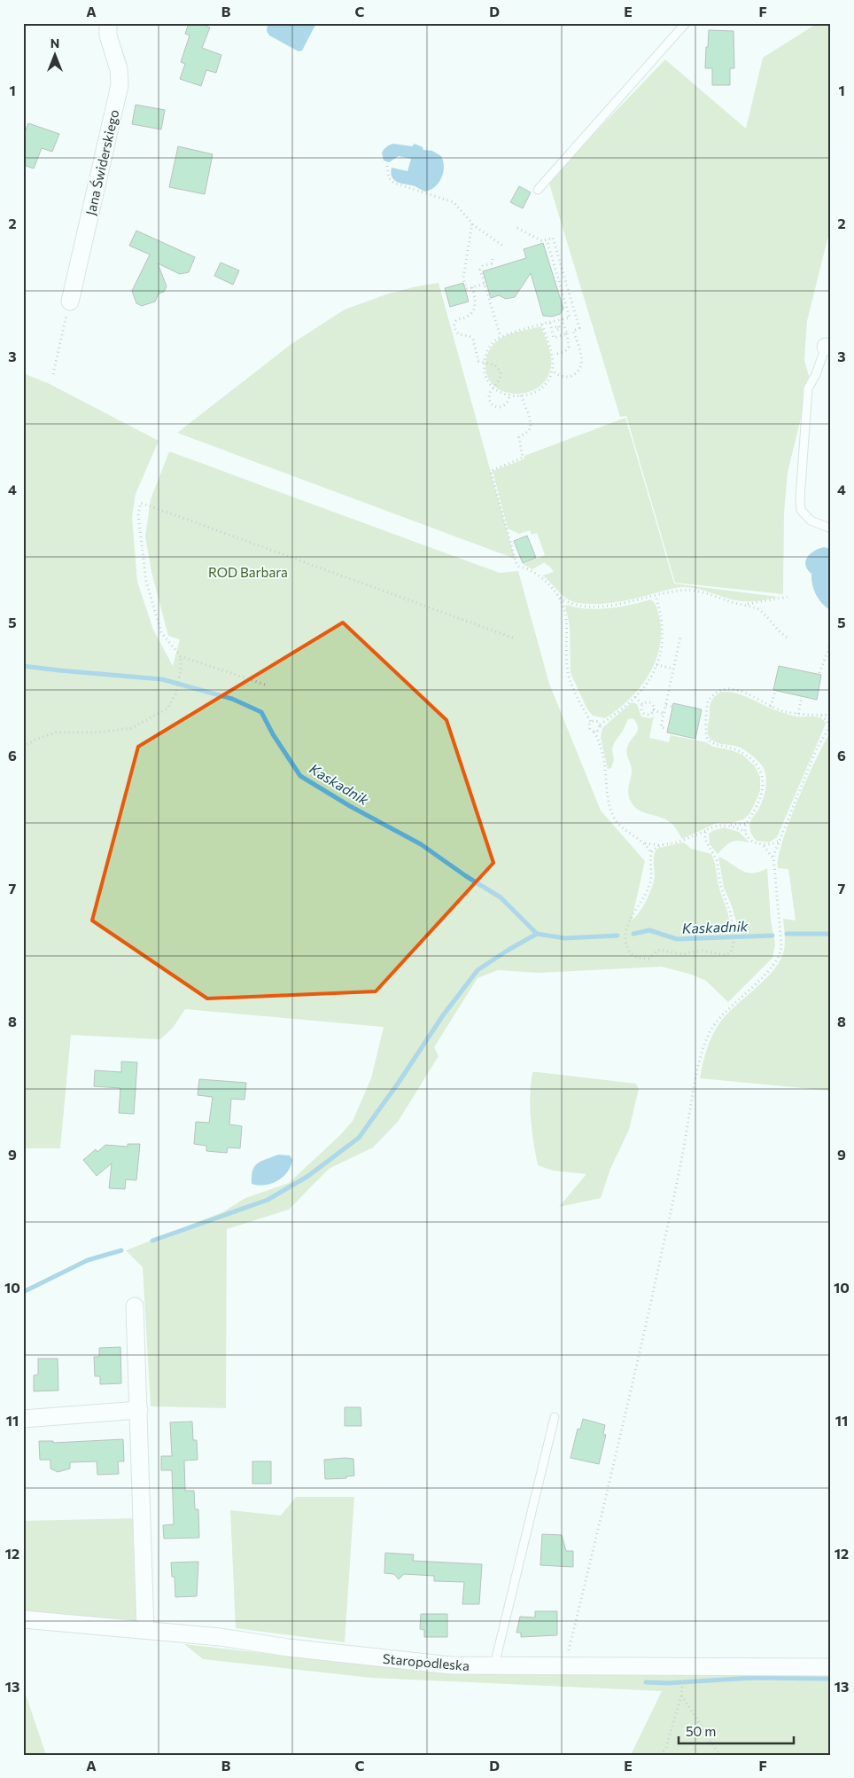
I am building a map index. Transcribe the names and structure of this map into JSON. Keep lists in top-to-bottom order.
{
  "streets": {
    "street": ["Jana Świderskiego", "Staropodleska"]
  },
  "water": ["Kaskadnik"],
  "parks": ["ROD Barbara"],
  "scale_bar": "50 m",
  "north": "top",
  "grid": {
    "columns": [
      "A",
      "B",
      "C",
      "D",
      "E",
      "F"
    ],
    "rows": [
      "1",
      "2",
      "3",
      "4",
      "5",
      "6",
      "7",
      "8",
      "9",
      "10",
      "11",
      "12",
      "13"
    ]
  }
}
